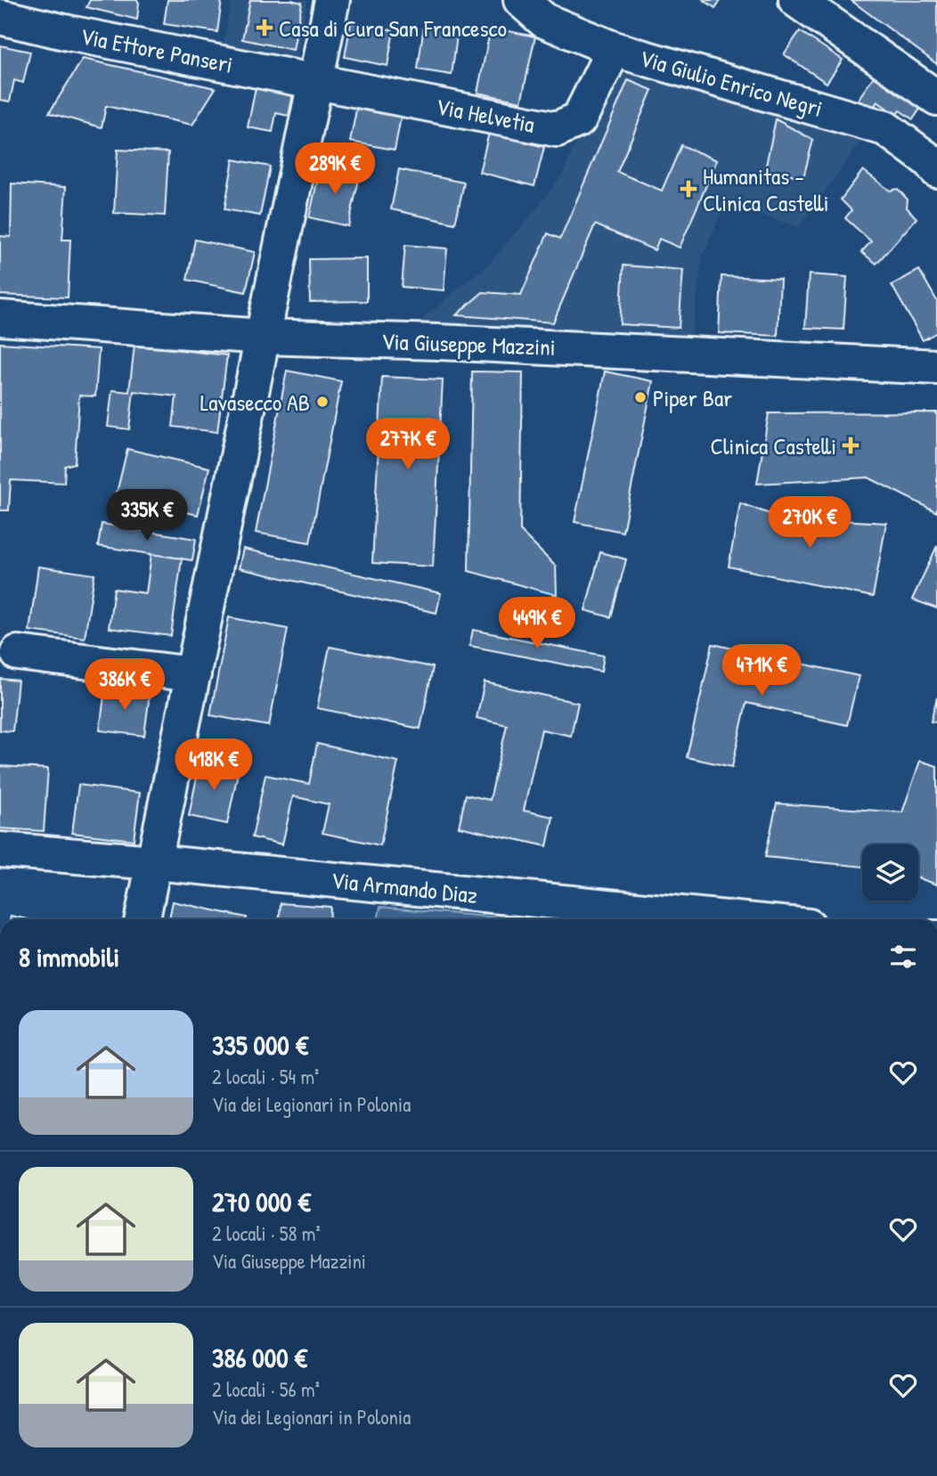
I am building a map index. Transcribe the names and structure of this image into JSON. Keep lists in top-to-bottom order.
{
  "streets": {
    "street": [
      "Via Ettore Panseri",
      "Via Giulio Enrico Negri",
      "Via Helvetia",
      "Via Giuseppe Mazzini",
      "Via Armando Diaz"
    ]
  },
  "crossings": [
    ["Via Ettore Panseri", "Via Helvetia"],
    ["Via Giulio Enrico Negri", "Via Helvetia"]
  ],
  "places": {
    "health": ["Casa di Cura San Francesco", "Humanitas - Clinica Castelli", "Clinica Castelli"],
    "other": ["Piper Bar", "Lavasecco AB"]
  },
  "page": {
    "price": [
      "289K €",
      "277K €",
      "335K €",
      "270K €",
      "449K €",
      "471K €",
      "386K €",
      "418K €"
    ],
    "heading": "8 immobili",
    "list": [
      {
        "name": "335 000 €",
        "note": "2 locali · 54 m² · Via dei Legionari in Polonia"
      },
      {
        "name": "270 000 €",
        "note": "2 locali · 58 m² · Via Giuseppe Mazzini"
      },
      {
        "name": "386 000 €",
        "note": "2 locali · 56 m² · Via dei Legionari in Polonia"
      }
    ]
  }
}
